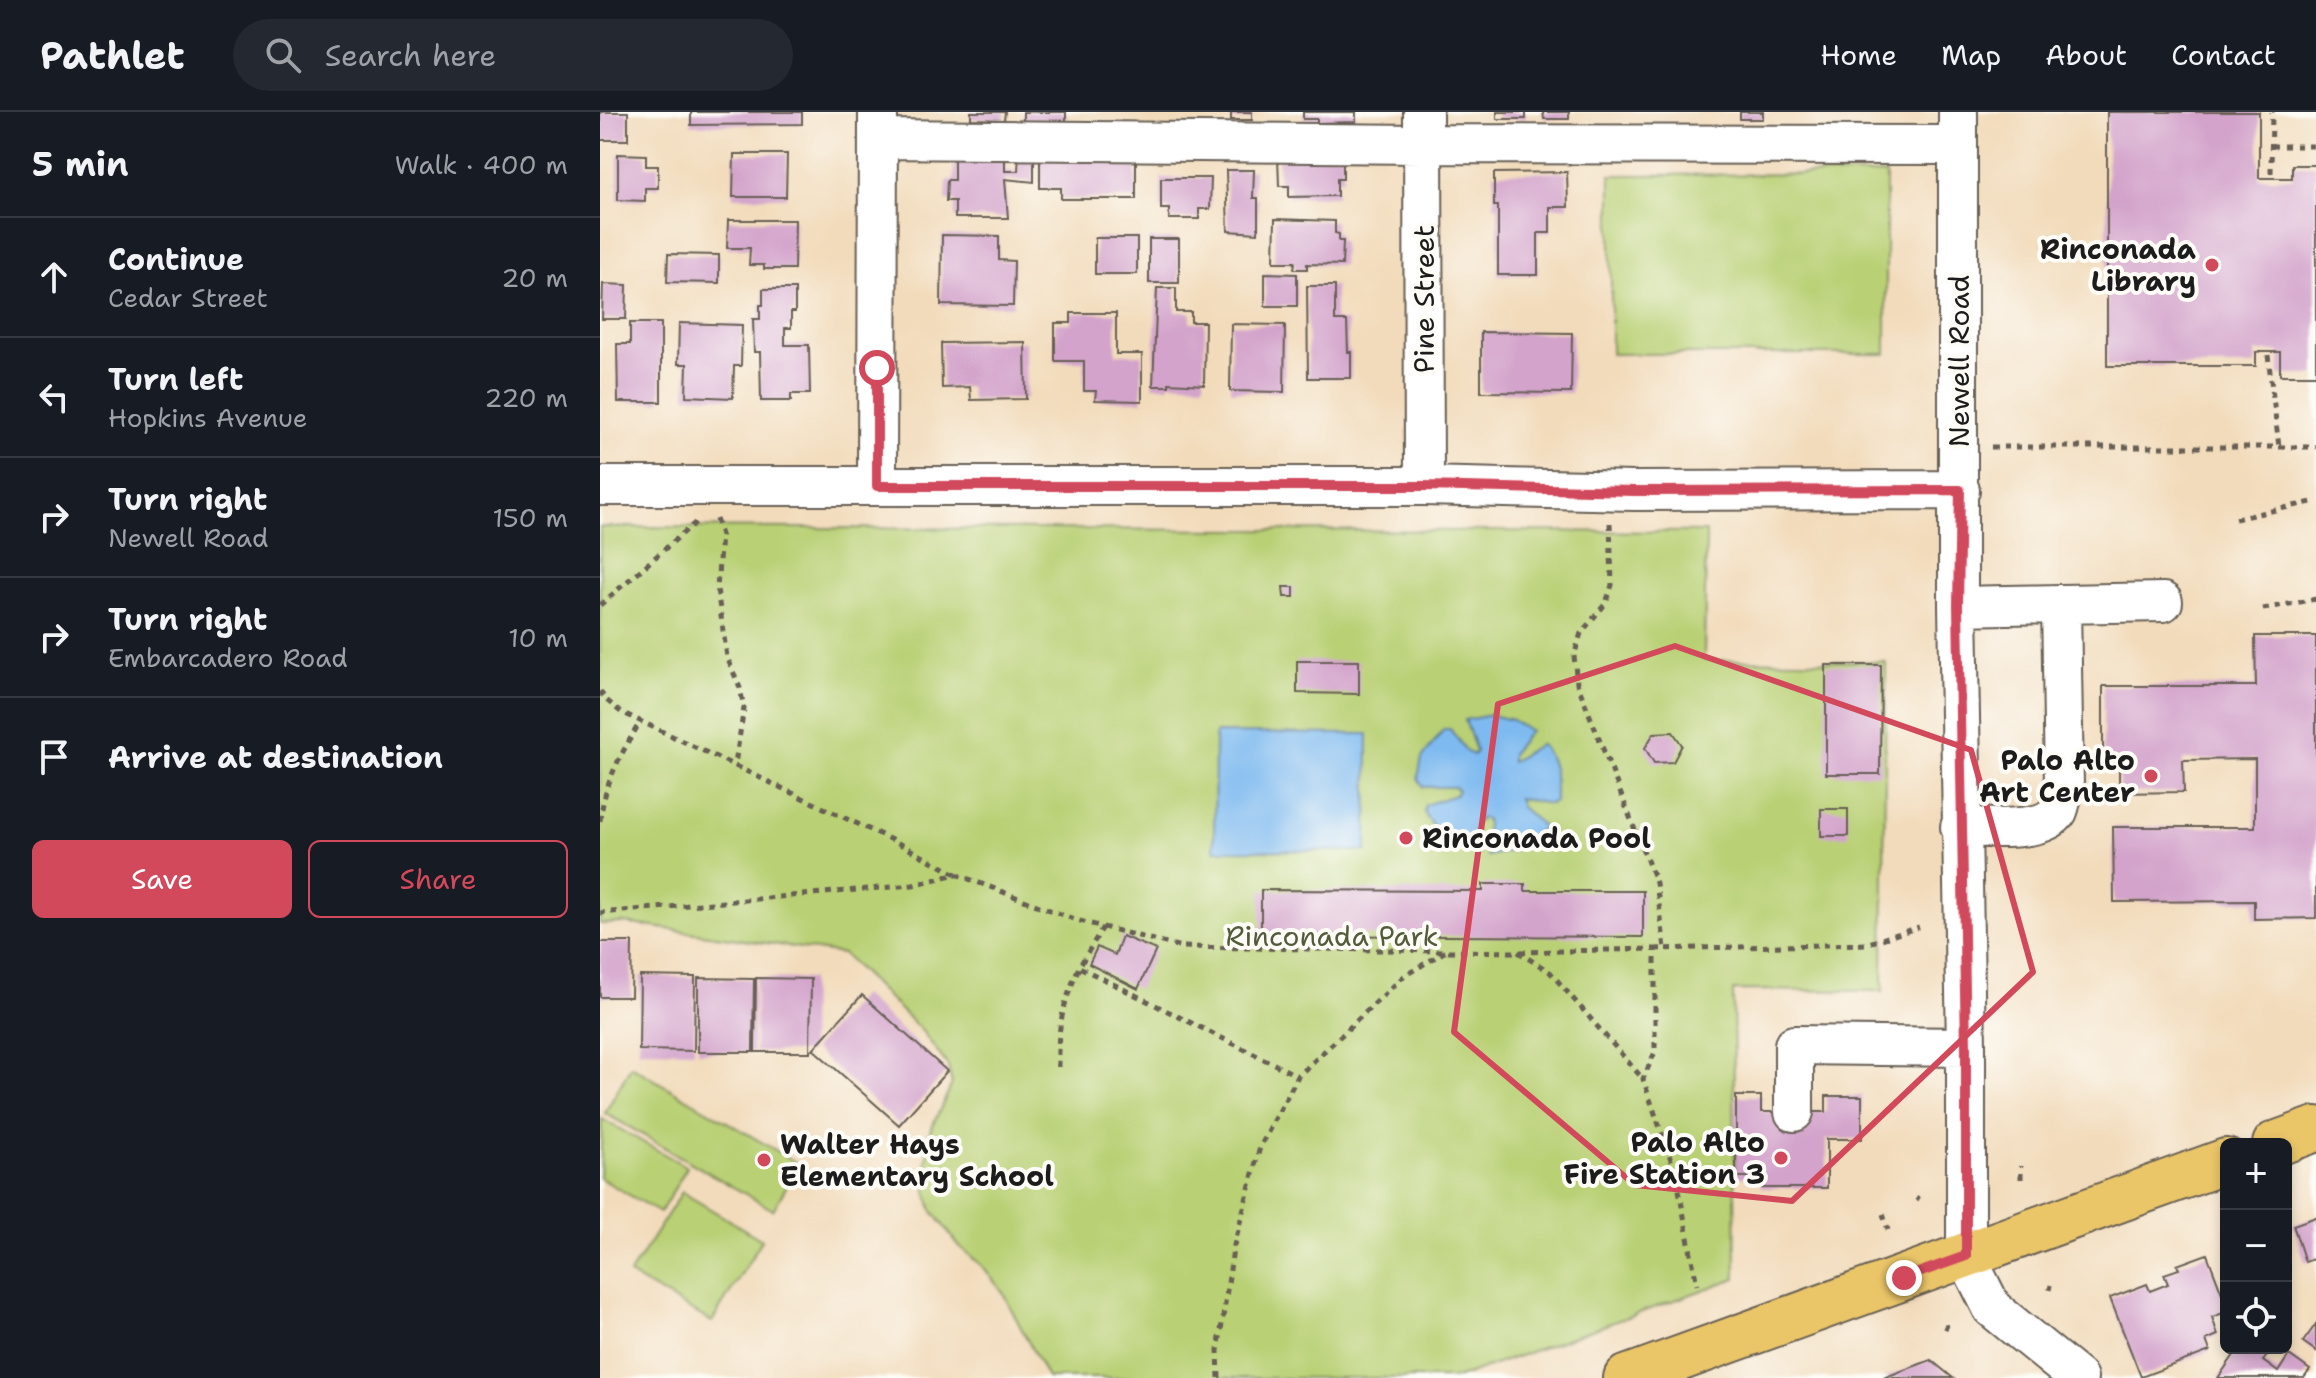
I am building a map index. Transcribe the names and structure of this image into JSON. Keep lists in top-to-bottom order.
{
  "streets": {
    "street": ["Pine Street", "Newell Road"]
  },
  "parks": ["Rinconada Park"],
  "places": [
    "Rinconada Library",
    "Palo Alto Art Center",
    "Rinconada Pool",
    "Palo Alto Fire Station 3",
    "Walter Hays Elementary School"
  ],
  "page": {
    "header": "Pathlet",
    "search": "Search here",
    "nav": [
      "Home",
      "Map",
      "About",
      "Contact"
    ],
    "heading": ["5 min", "Walk · 400 m"],
    "list": [
      ["Continue", "Cedar Street", "20 m"],
      ["Turn left", "Hopkins Avenue", "220 m"],
      ["Turn right", "Newell Road", "150 m"],
      ["Turn right", "Embarcadero Road", "10 m"],
      "Arrive at destination"
    ],
    "buttons": ["Save", "Share"],
    "map_buttons": ["+", "−"]
  }
}
